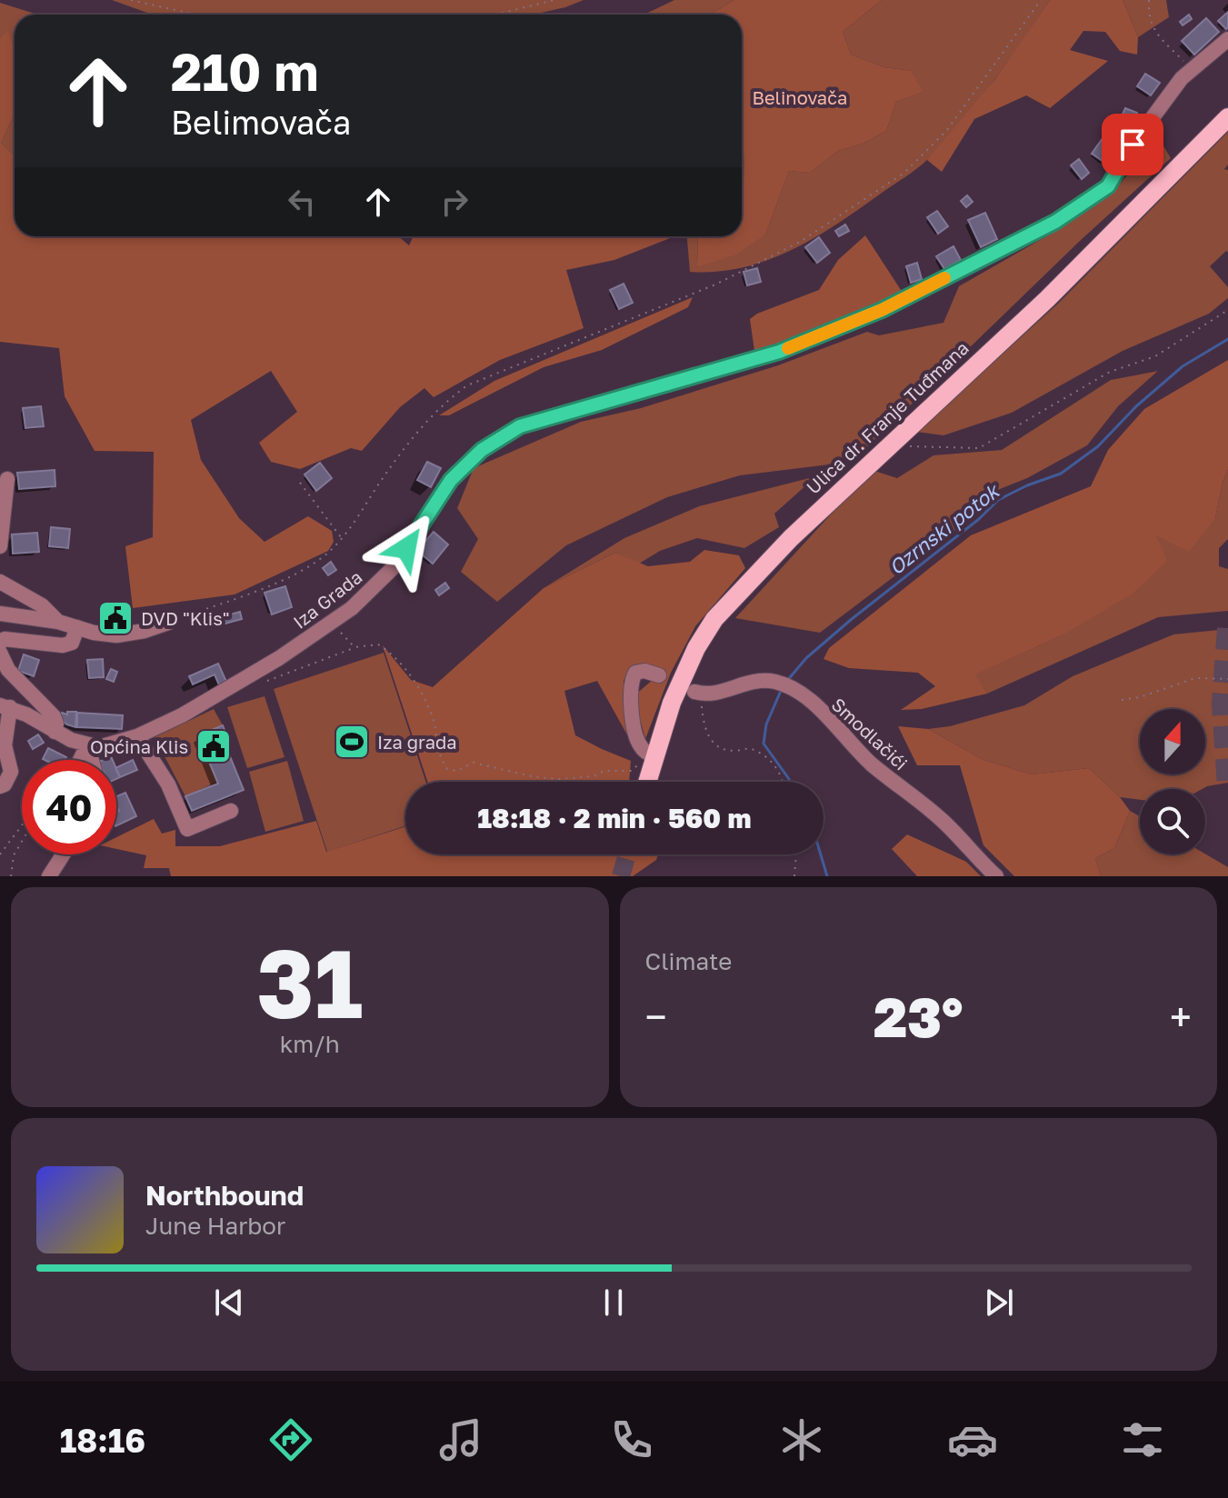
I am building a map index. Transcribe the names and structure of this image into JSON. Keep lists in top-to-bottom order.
{
  "streets": {
    "main road": ["Ulica dr. Franje Tuđmana"],
    "street": ["Iza Grada", "Smodlačići"]
  },
  "water": ["Ozrnski potok"],
  "parks": ["Belinovača"],
  "places": {
    "public building": ["DVD \"Klis\"", "Općina Klis"],
    "sports": ["Iza grada"]
  },
  "north": "top",
  "page": {
    "turn": ["210 m", "Belimovača"],
    "limit": "40",
    "trip": "18:18 · 2 min · 560 m",
    "tile": [
      ["31", "km/h"],
      "Climate"
    ],
    "heat": ["−", "23°", "+"],
    "song": ["Northbound", "June Harbor"],
    "tabs": "18:16"
  }
}
